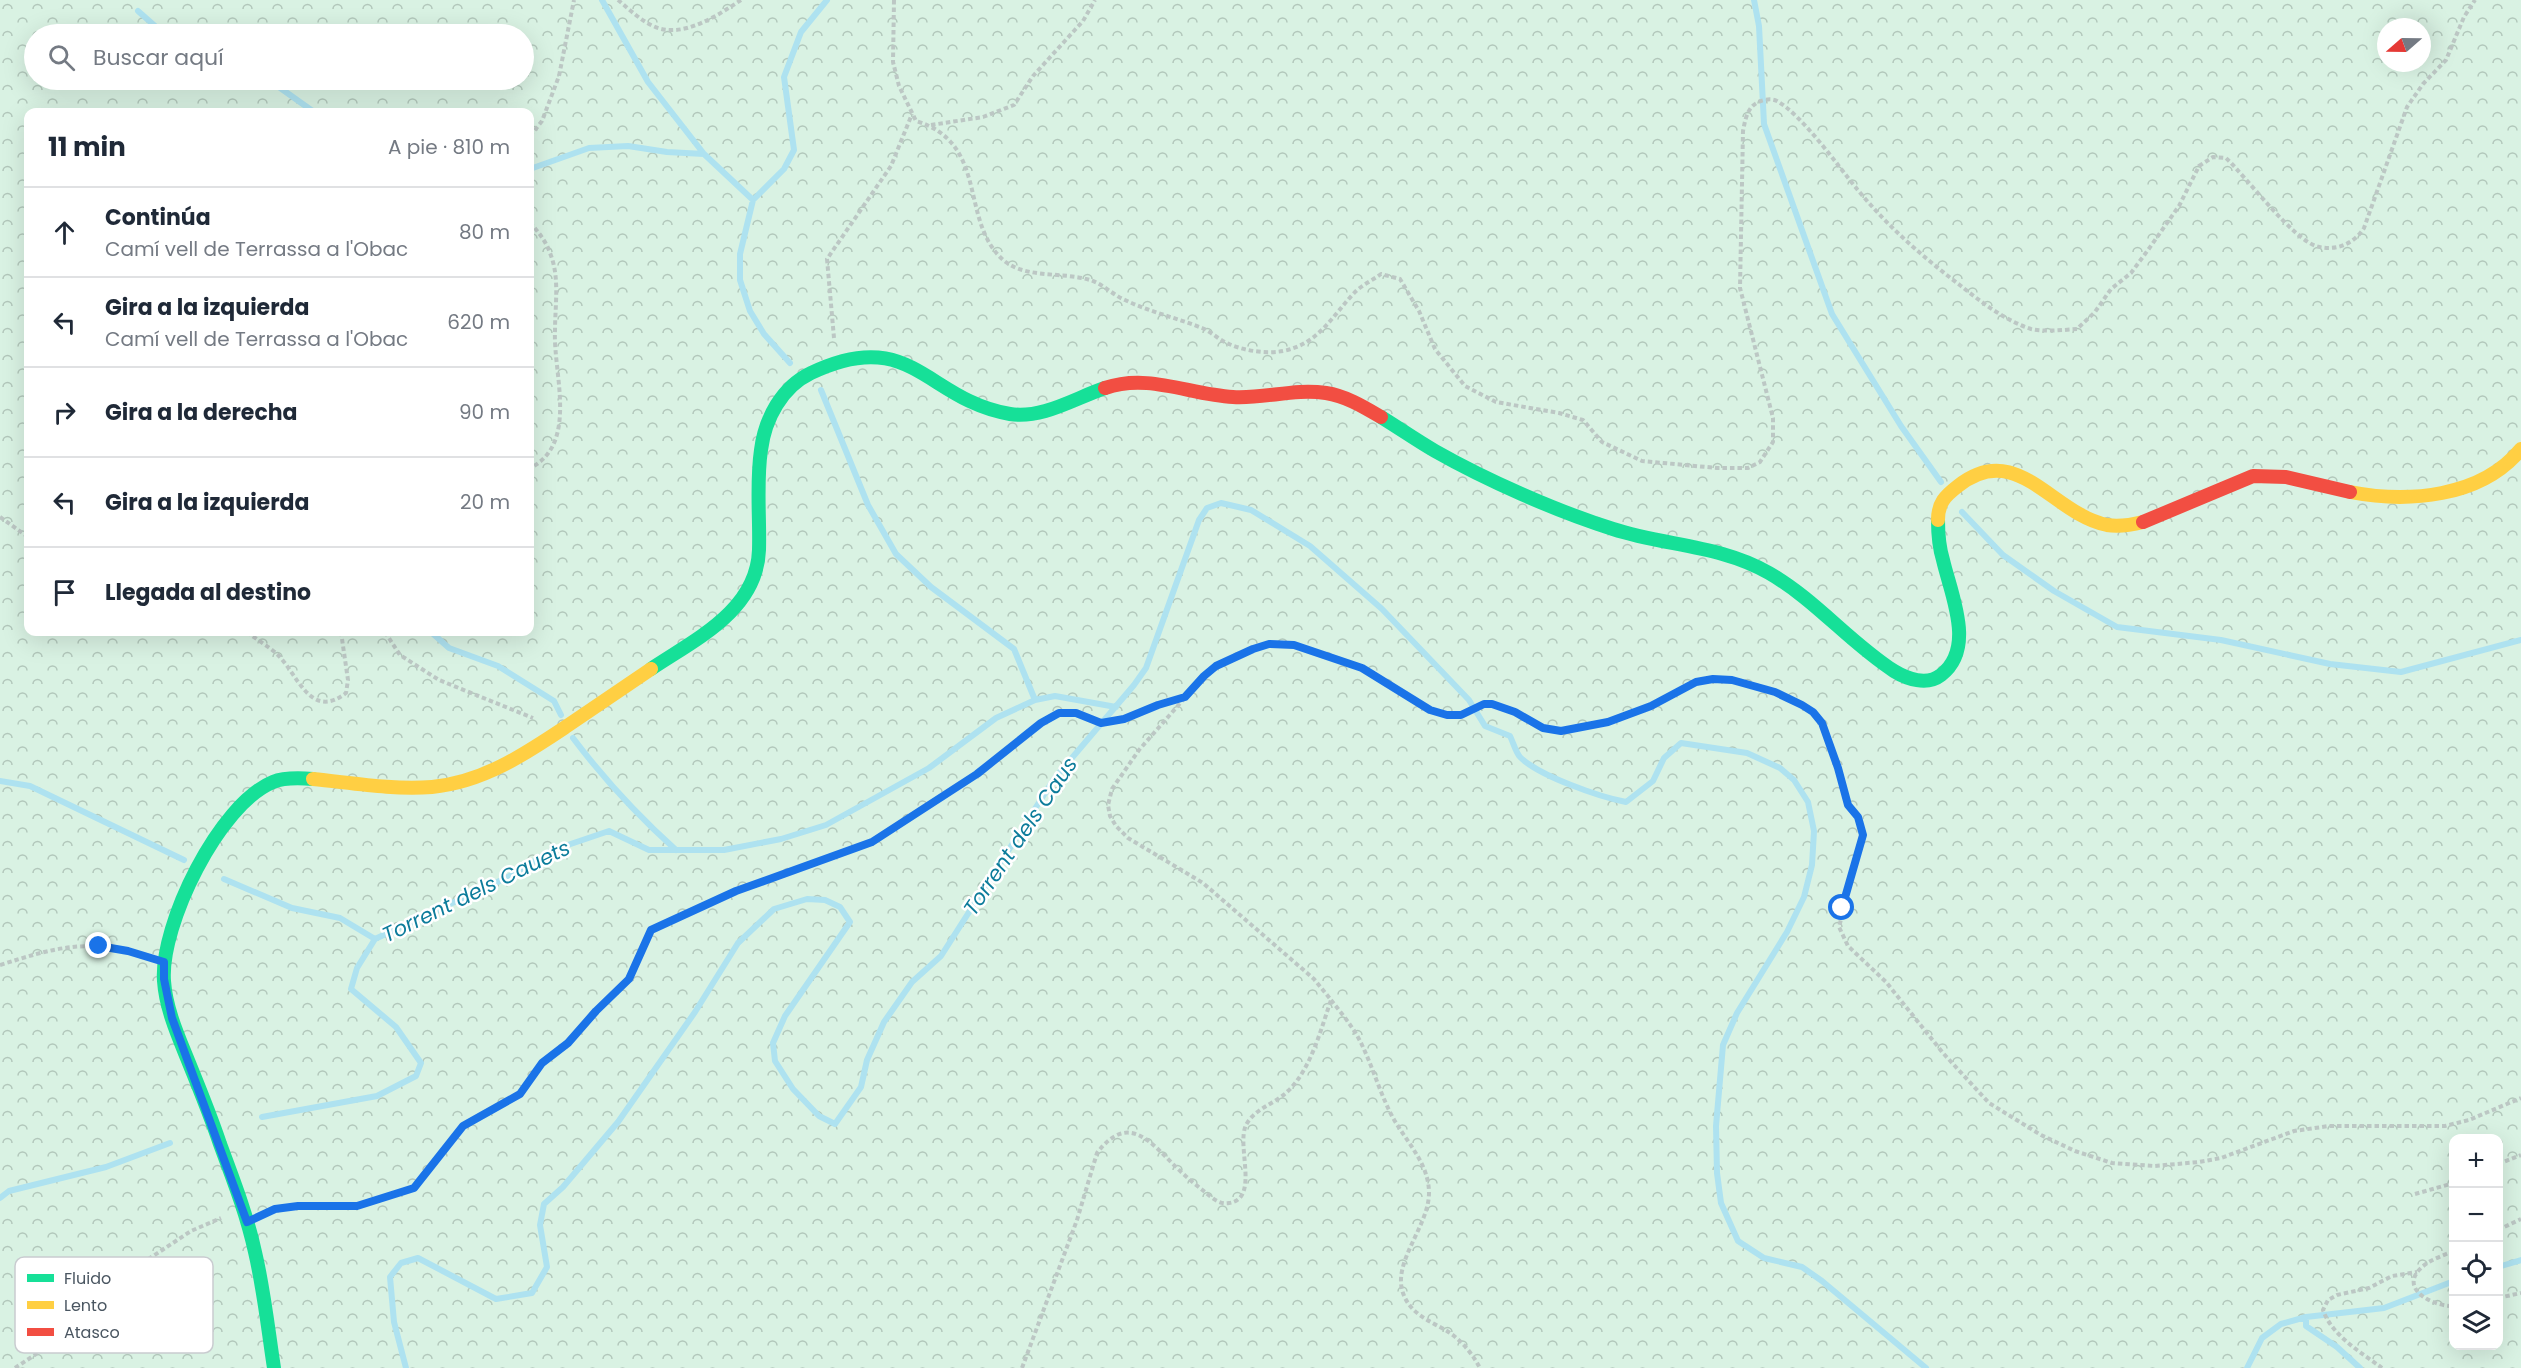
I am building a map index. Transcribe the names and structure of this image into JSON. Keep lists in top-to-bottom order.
{
  "water": ["Torrent dels Caus", "Torrent dels Cauets"],
  "legend": ["Fluido", "Lento", "Atasco"],
  "north": "left",
  "page": {
    "search": "Buscar aquí",
    "heading": ["11 min", "A pie · 810 m"],
    "list": [
      ["Continúa", "Camí vell de Terrassa a l'Obac", "80 m"],
      ["Gira a la izquierda", "Camí vell de Terrassa a l'Obac", "620 m"],
      ["Gira a la derecha", "90 m"],
      ["Gira a la izquierda", "20 m"],
      "Llegada al destino"
    ],
    "map_buttons": ["+", "−"]
  }
}
